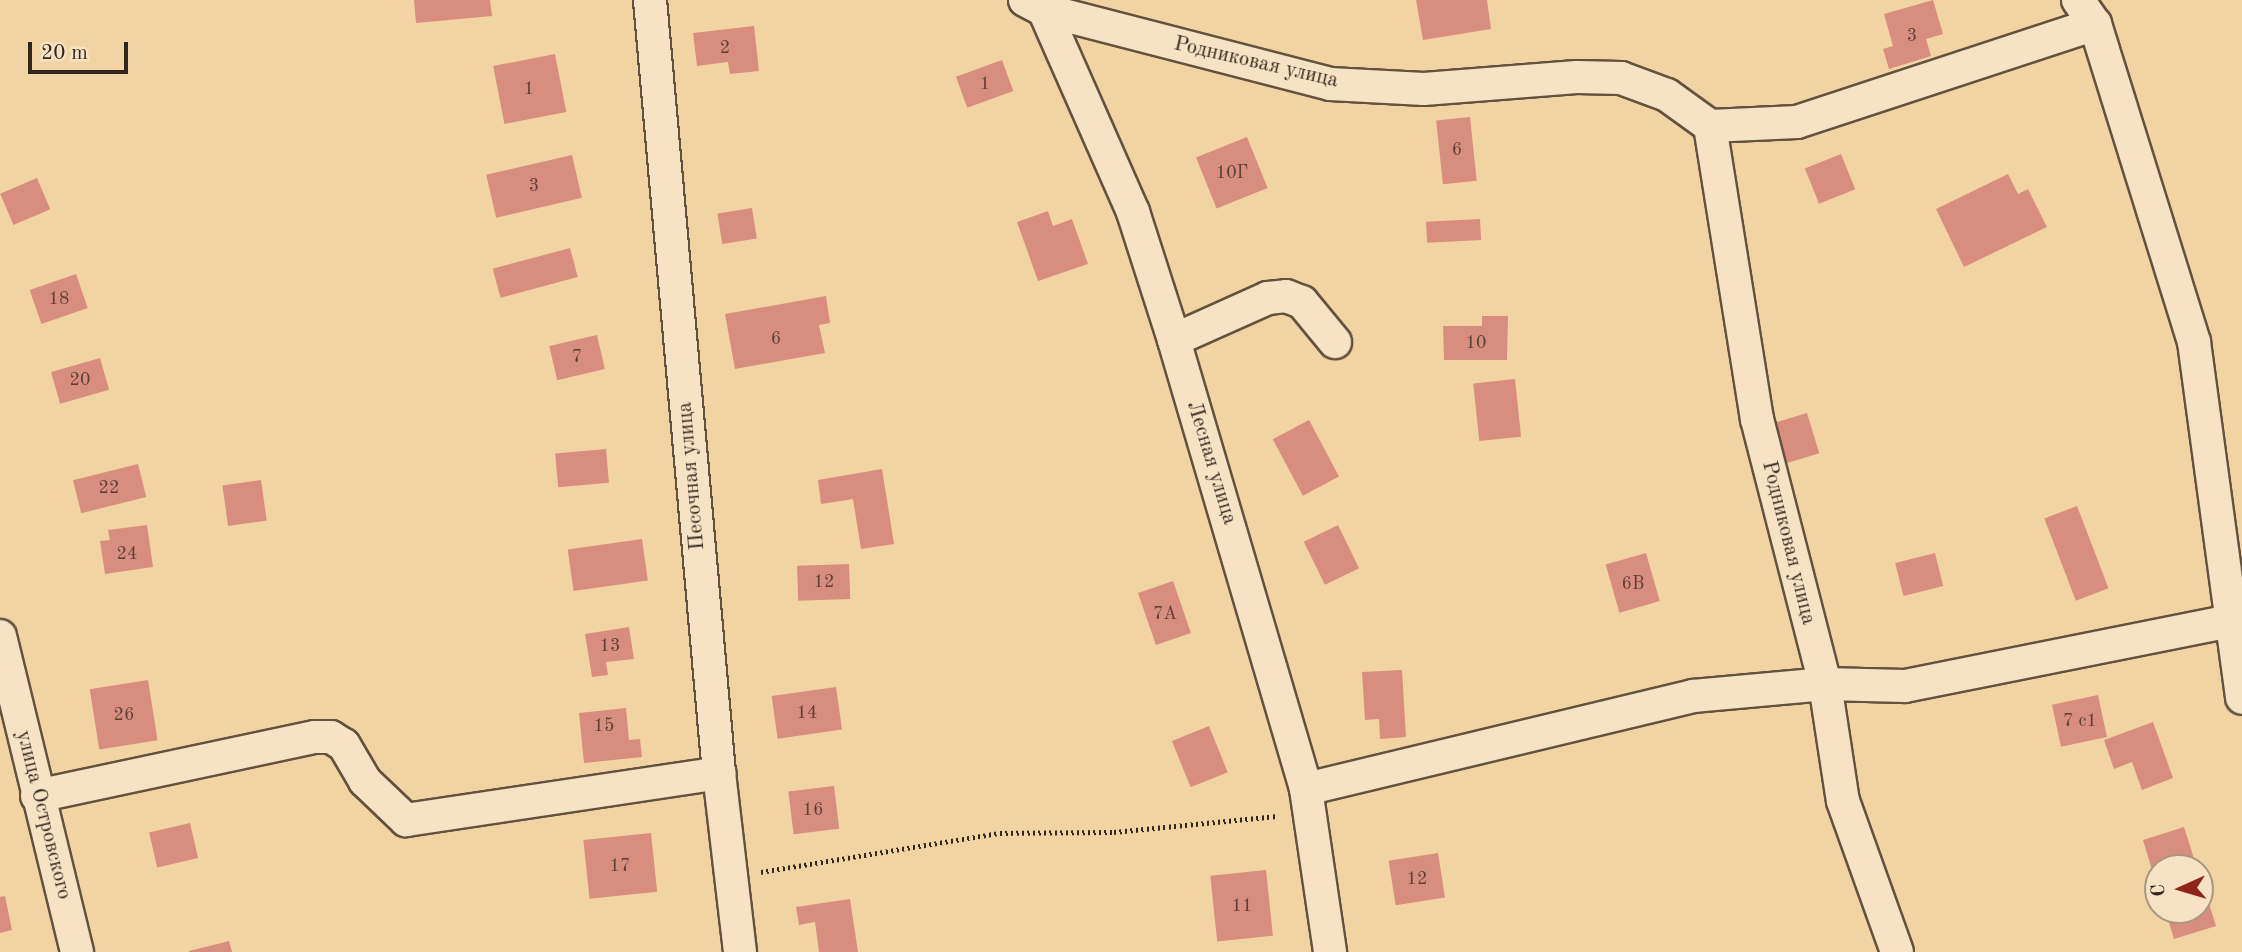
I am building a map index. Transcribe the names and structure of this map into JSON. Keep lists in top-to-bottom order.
{
  "streets": {
    "street": [
      "Родниковая улица",
      "Лесная улица",
      "Песочная улица",
      "улица Островского"
    ]
  },
  "crossings": [
    ["Родниковая улица", "Лесная улица"]
  ],
  "house_numbers": [
    "3",
    "2",
    "1",
    "1",
    "6",
    "10Г",
    "3",
    "18",
    "6",
    "10",
    "7",
    "20",
    "22",
    "24",
    "12",
    "6В",
    "7А",
    "13",
    "14",
    "26",
    "7 с1",
    "15",
    "16",
    "17",
    "12",
    "11"
  ],
  "scale_bar": "20 m",
  "north": "left"
}
